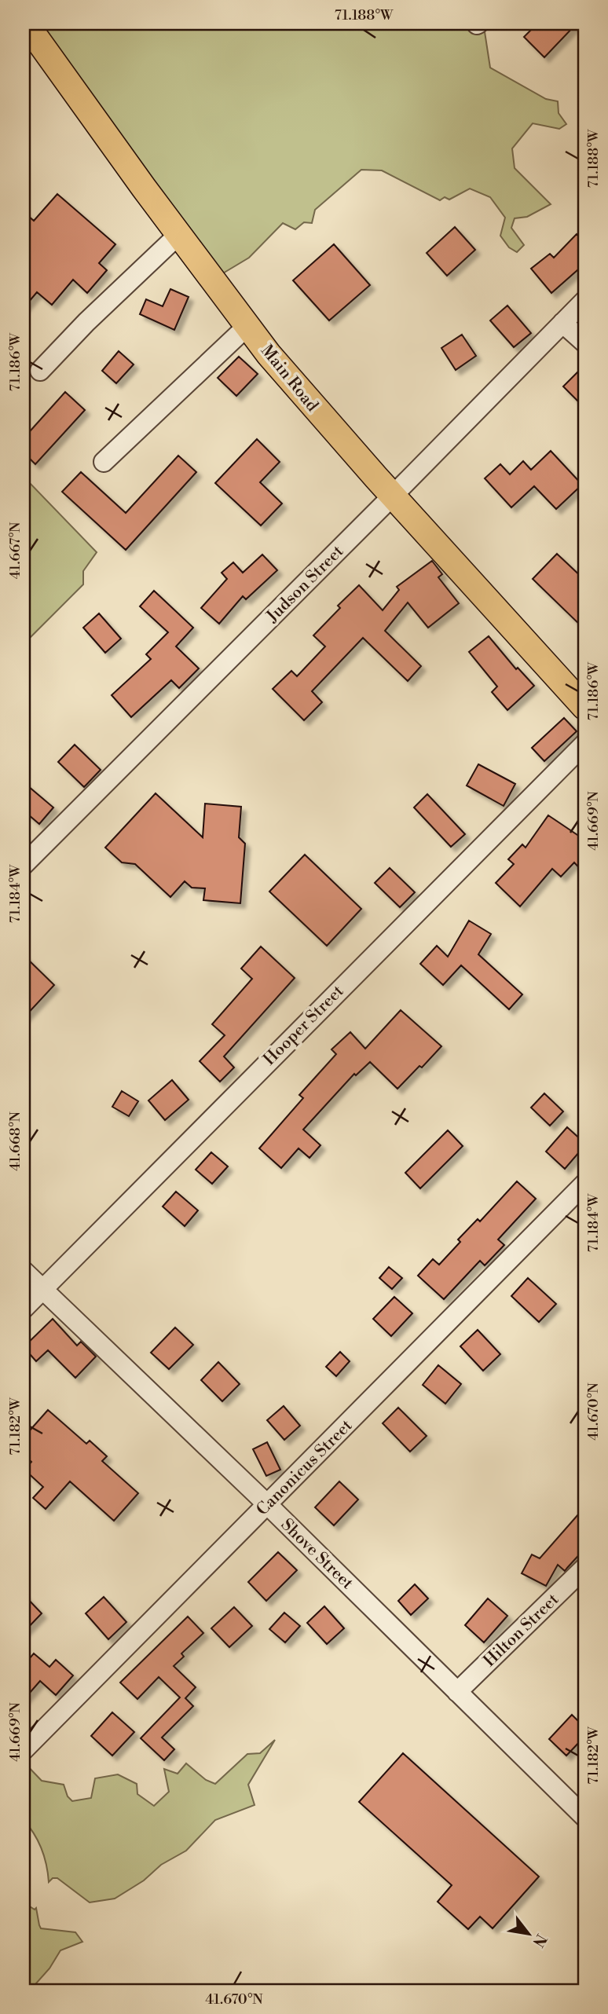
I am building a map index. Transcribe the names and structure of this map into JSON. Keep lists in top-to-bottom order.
{
  "streets": {
    "main road": ["Main Road"],
    "street": [
      "Judson Street",
      "Hooper Street",
      "Canonicus Street",
      "Shove Street",
      "Hilton Street"
    ]
  },
  "crossings": [
    ["Main Road", "Judson Street"],
    ["Hooper Street", "Shove Street"],
    ["Canonicus Street", "Shove Street"],
    ["Shove Street", "Hilton Street"]
  ],
  "north": "bottom right",
  "coordinates": [
    "71.188°W",
    "71.186°W",
    "41.667°N",
    "41.669°N",
    "71.184°W",
    "41.668°N",
    "41.670°N",
    "71.182°W"
  ]
}
